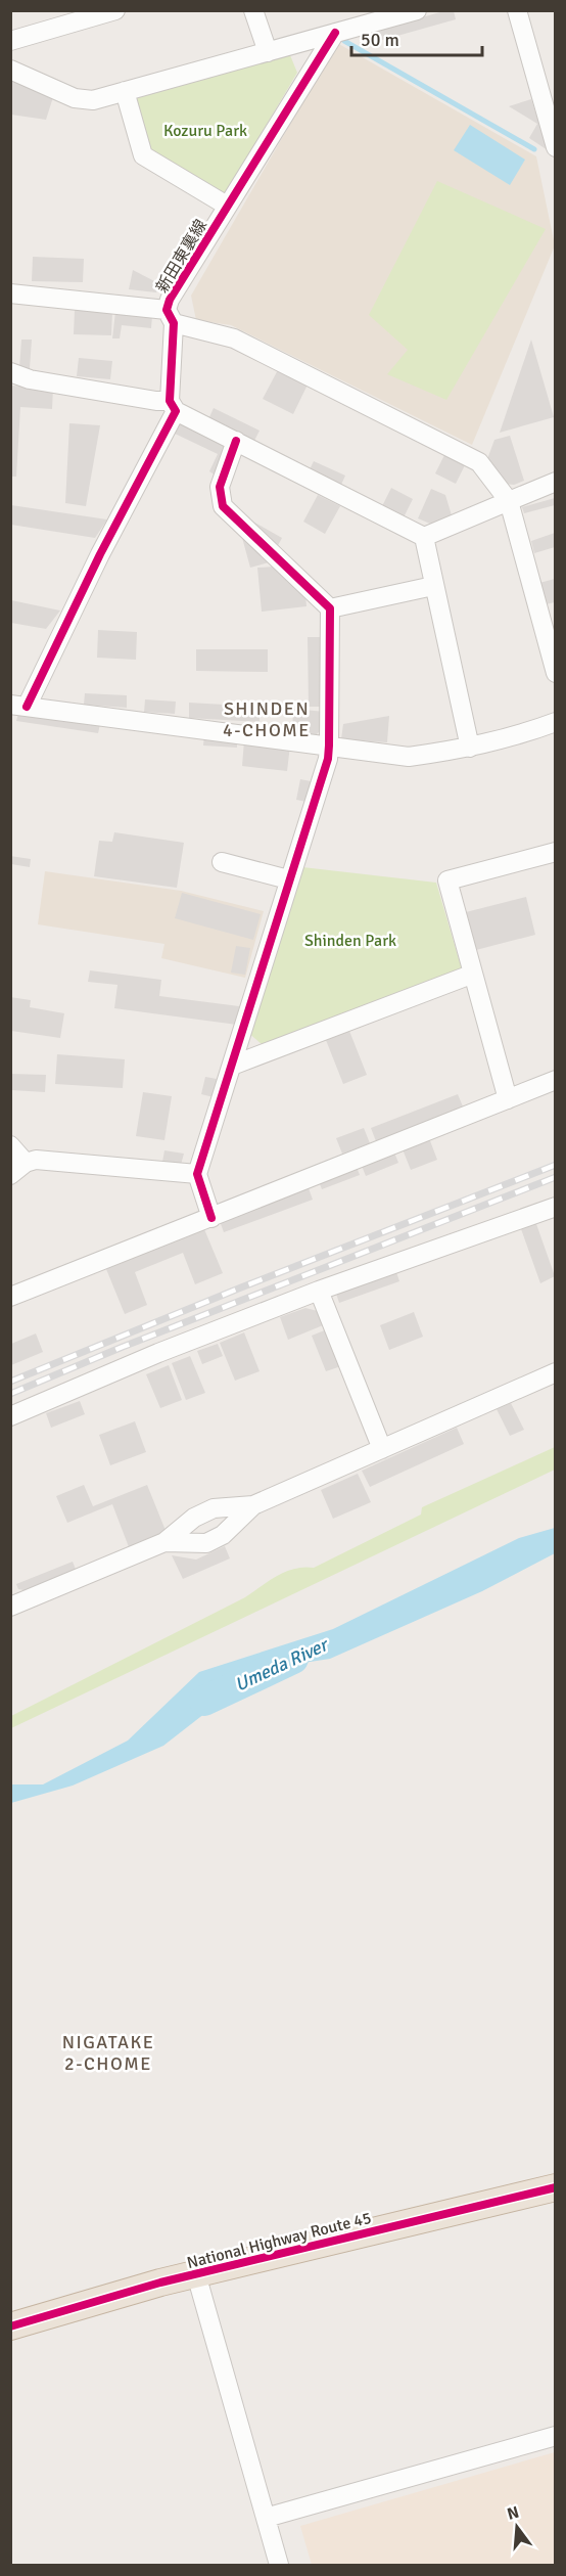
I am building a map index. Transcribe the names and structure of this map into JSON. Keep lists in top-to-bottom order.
{
  "streets": {
    "highway": ["National Highway Route 45"],
    "street": ["新田東裏線"]
  },
  "districts": ["SHINDEN 4-CHOME", "NIGATAKE 2-CHOME"],
  "water": ["Umeda River"],
  "parks": ["Kozuru Park", "Shinden Park"],
  "scale_bar": "50 m",
  "north": "top"
}
